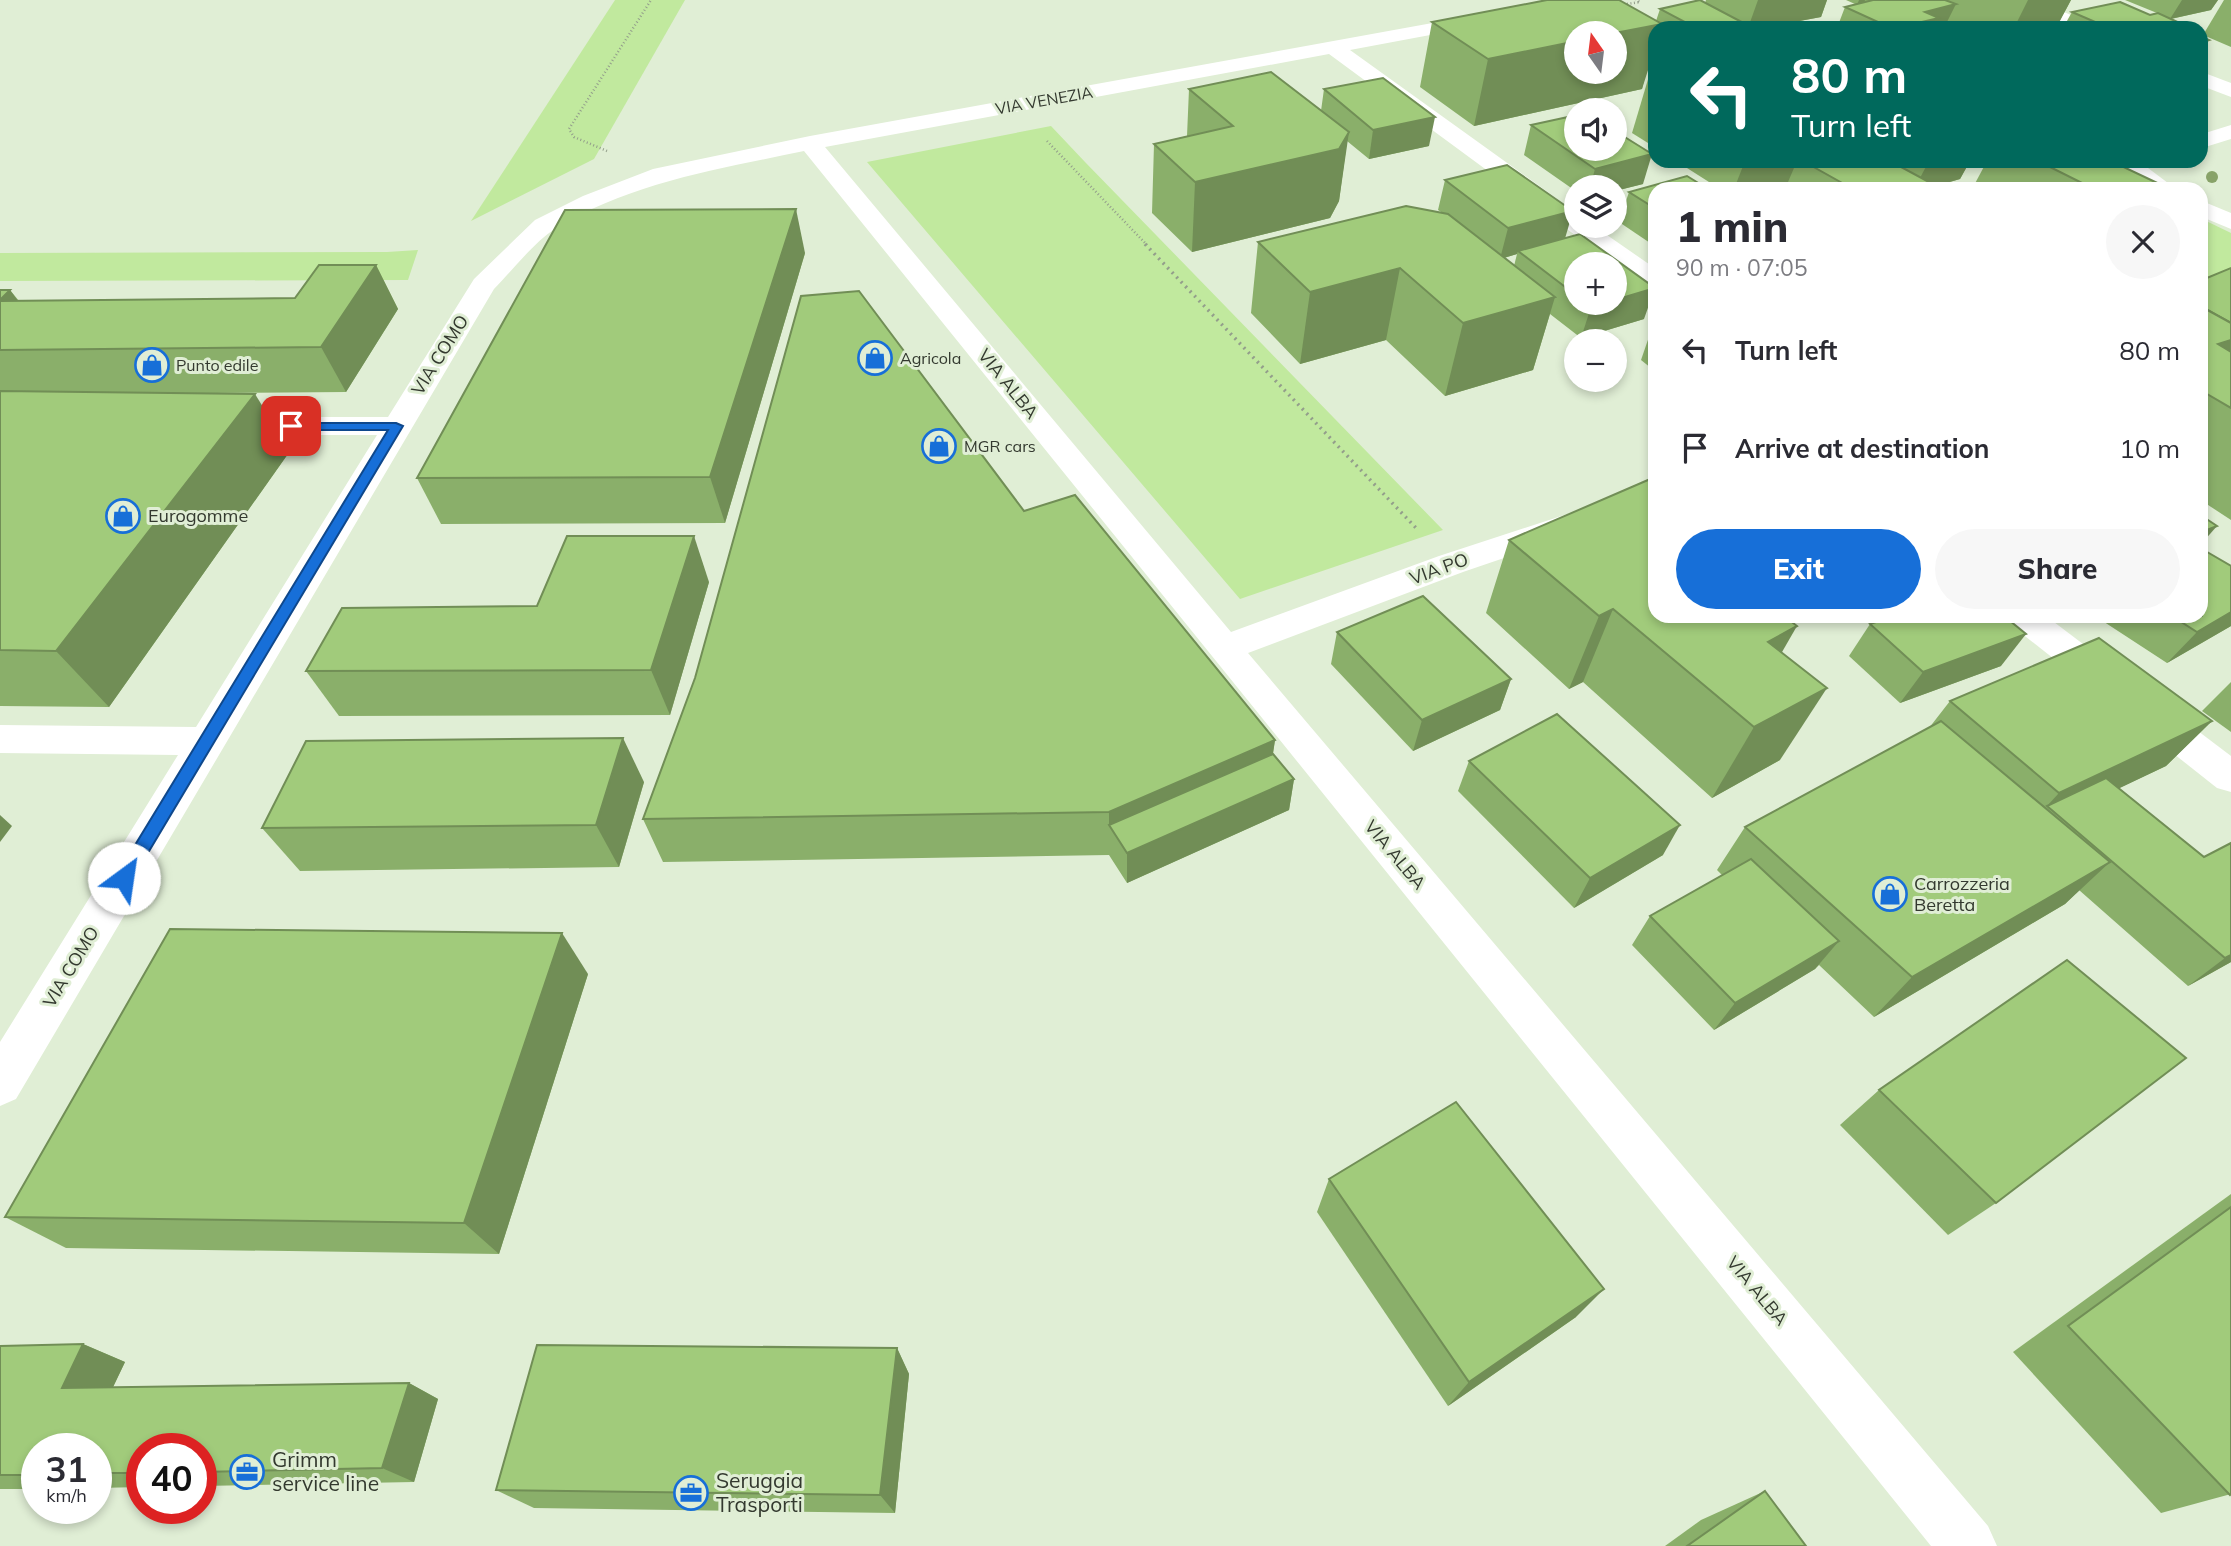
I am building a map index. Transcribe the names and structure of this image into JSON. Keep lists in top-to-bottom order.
{
  "streets": {
    "street": [
      "VIA VENEZIA",
      "VIA COMO",
      "VIA ALBA",
      "VIA PO"
    ]
  },
  "crossings": [
    ["VIA VENEZIA", "VIA COMO"],
    ["VIA VENEZIA", "VIA ALBA"],
    ["VIA ALBA", "VIA PO"]
  ],
  "places": {
    "shop": [
      "Agricola",
      "Punto edile",
      "MGR cars",
      "Eurogomme",
      "Carrozzeria Beretta"
    ],
    "office": ["Grimm service line", "Seruggia Trasporti"]
  },
  "north": "top",
  "page": {
    "map_buttons": ["+", "−"],
    "turn": ["80 m", "Turn left"],
    "heading": ["1 min", "90 m · 07:05"],
    "list": [
      {
        "name": "Turn left",
        "value": "80 m"
      },
      {
        "name": "Arrive at destination",
        "value": "10 m"
      }
    ],
    "buttons": ["Exit", "Share"],
    "speed": "31 km/h",
    "limit": "40"
  }
}
